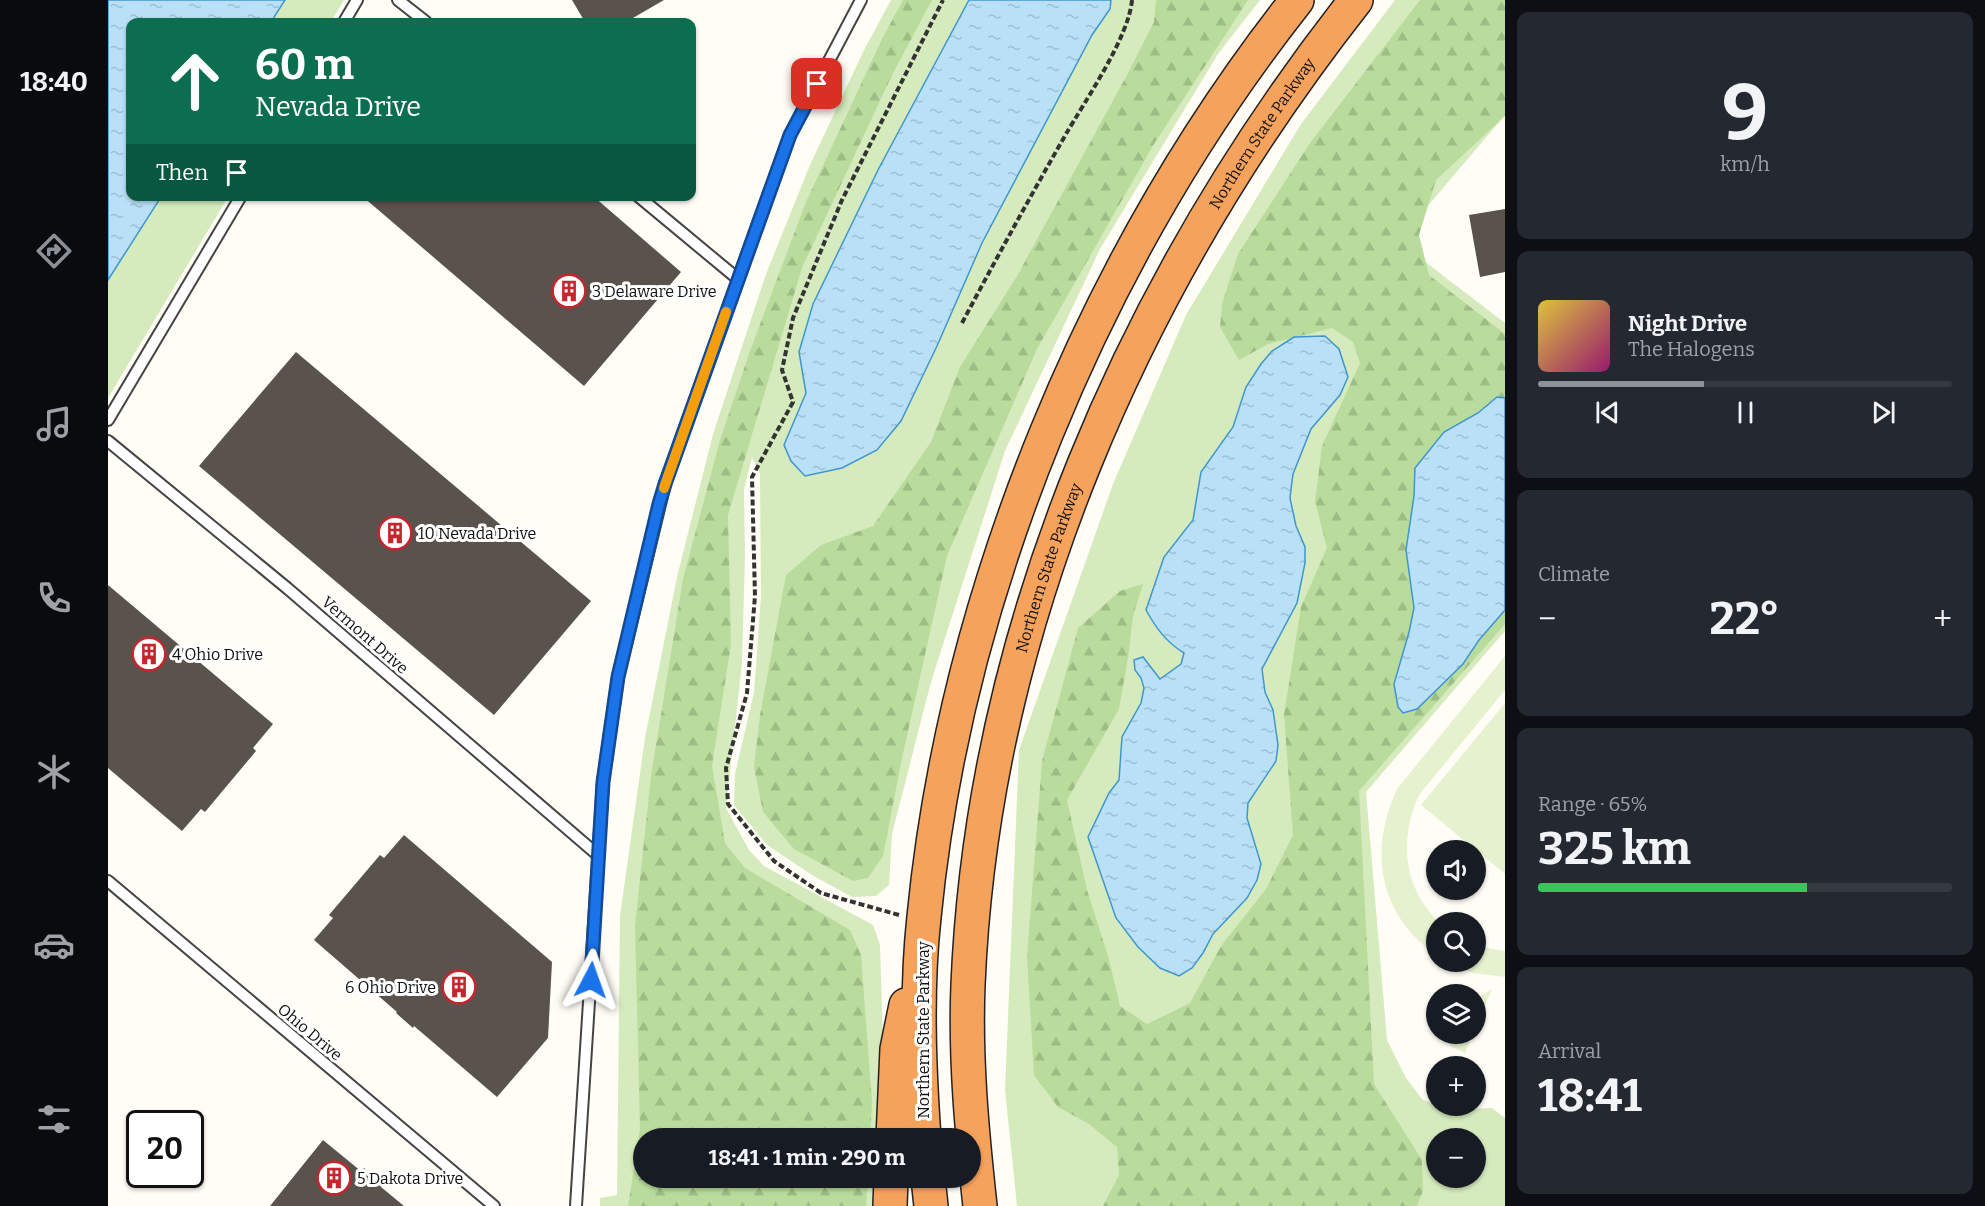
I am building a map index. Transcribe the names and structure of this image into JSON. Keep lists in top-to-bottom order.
{
  "streets": {
    "highway": ["Northern State Parkway"],
    "lane": ["Vermont Drive", "Ohio Drive"]
  },
  "places": {
    "building": [
      "3 Delaware Drive",
      "10 Nevada Drive",
      "4 Ohio Drive",
      "6 Ohio Drive",
      "5 Dakota Drive"
    ]
  },
  "page": {
    "tabs": "18:40",
    "tile": [
      ["9", "km/h"],
      "Climate",
      ["Range · 65%", "325 km"],
      ["Arrival", "18:41"]
    ],
    "turn": ["60 m", "Nevada Drive"],
    "then": "Then",
    "song": ["Night Drive", "The Halogens"],
    "heat": ["−", "22°", "+"],
    "map_buttons": ["+", "−"],
    "limit": "20",
    "trip": "18:41 · 1 min · 290 m"
  }
}
